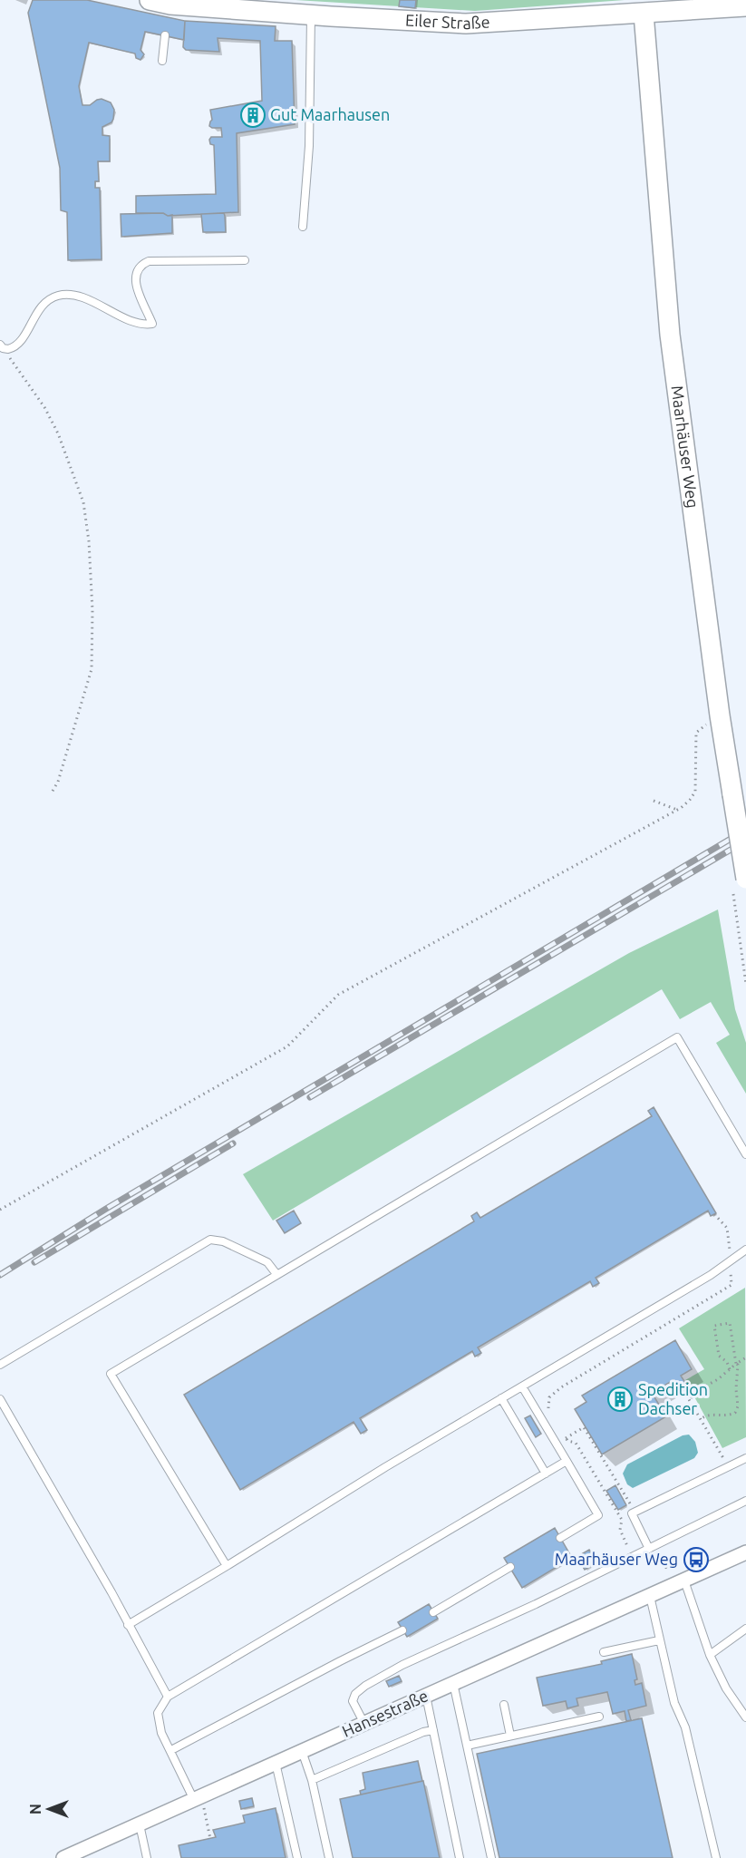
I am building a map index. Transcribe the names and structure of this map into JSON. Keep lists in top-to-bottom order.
{
  "streets": {
    "main road": ["Eiler Straße", "Maarhäuser Weg"],
    "street": ["Hansestraße"]
  },
  "crossings": [
    ["Eiler Straße", "Maarhäuser Weg"]
  ],
  "places": {
    "building": ["Gut Maarhausen", "Spedition Dachser"],
    "bus stop": ["Maarhäuser Weg"]
  },
  "north": "left"
}
